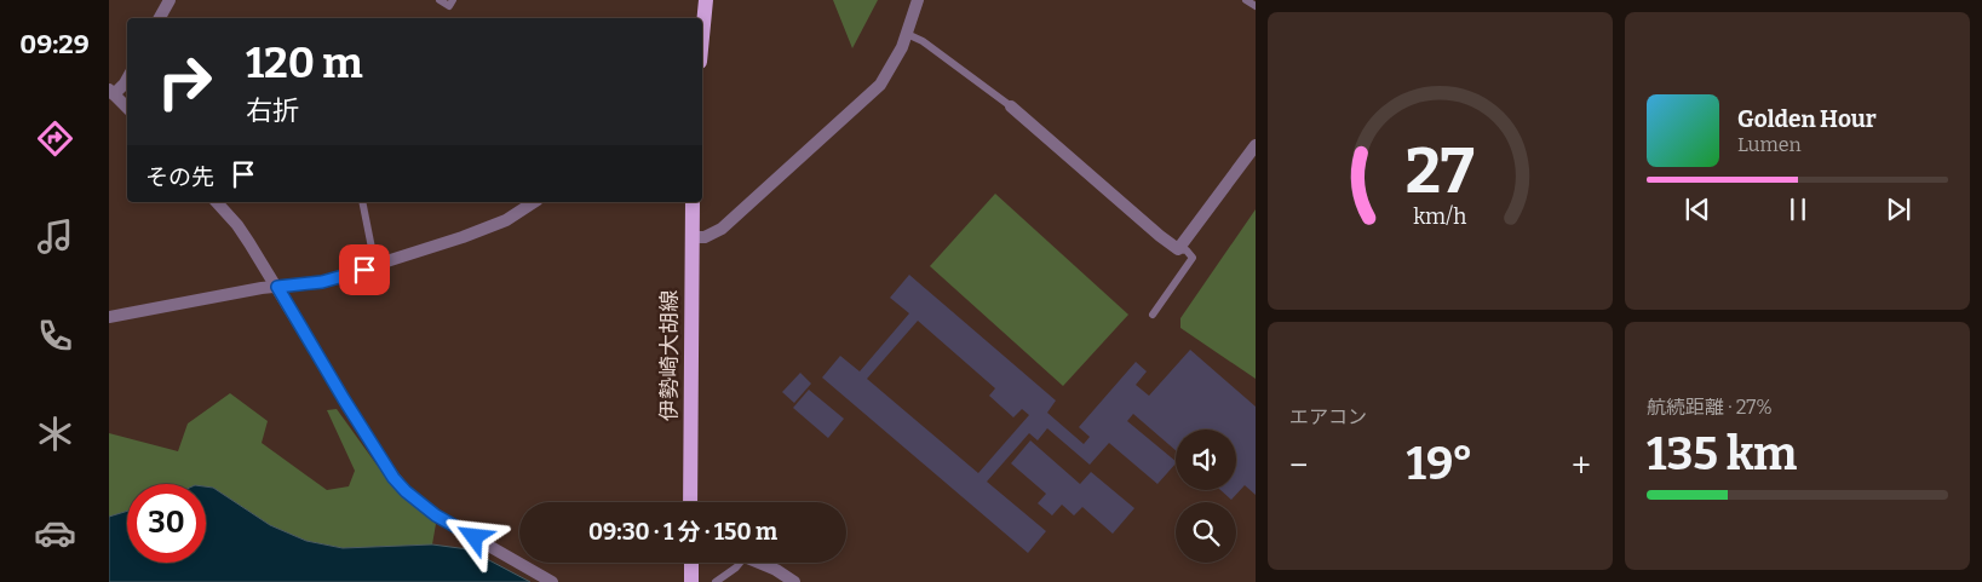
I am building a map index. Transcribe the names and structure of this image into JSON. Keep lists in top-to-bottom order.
{
  "streets": {
    "main road": ["伊勢崎大胡線"]
  },
  "page": {
    "tabs": "09:29",
    "turn": ["120 m", "右折"],
    "song": ["Golden Hour", "Lumen"],
    "then": "その先",
    "tile": [
      "エアコン",
      ["航続距離 · 27%", "135 km"]
    ],
    "heat": ["−", "19°", "+"],
    "limit": "30",
    "trip": "09:30 · 1 分 · 150 m",
    "gauge": ["27", "km/h"]
  }
}
